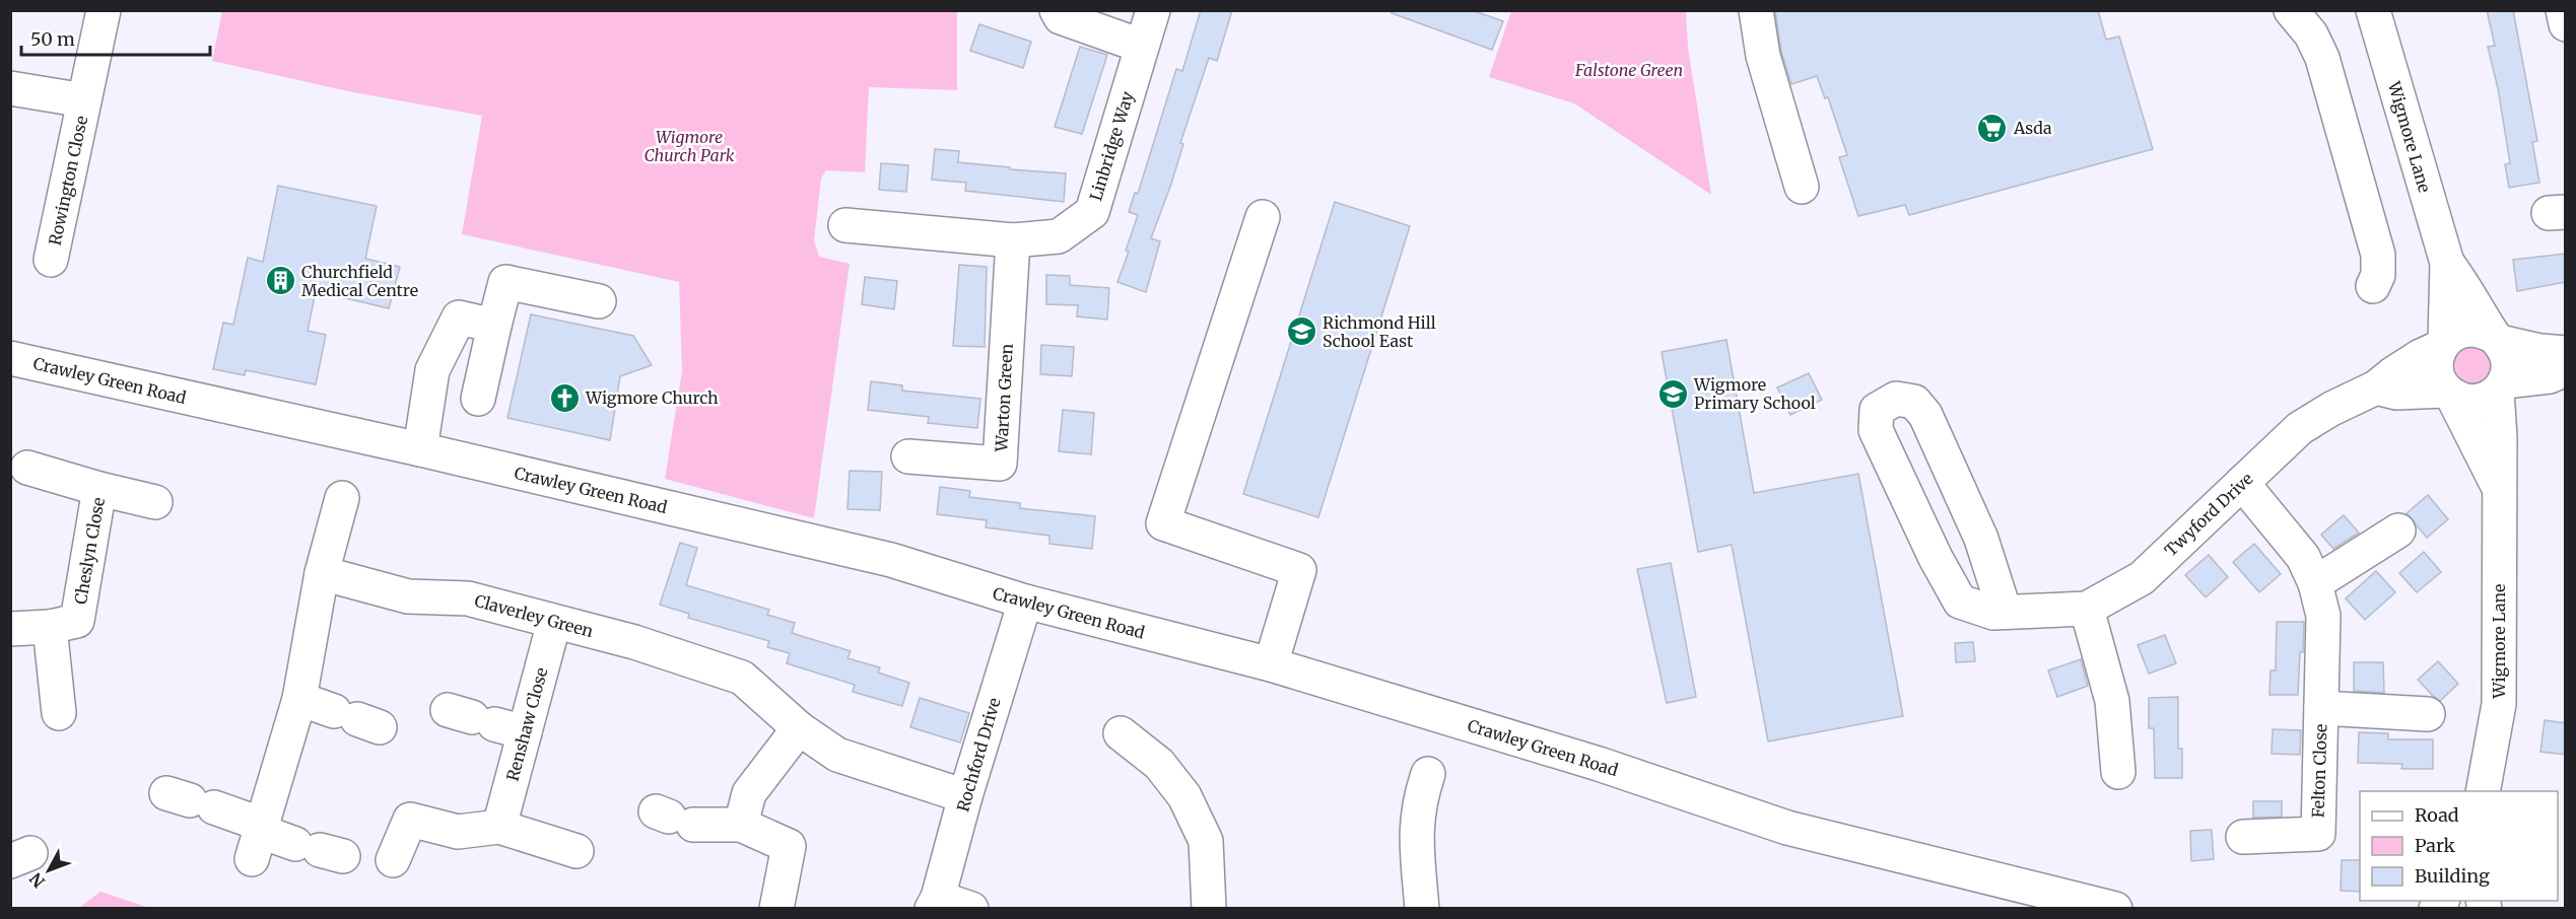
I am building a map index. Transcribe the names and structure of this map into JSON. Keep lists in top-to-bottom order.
{
  "streets": {
    "street": [
      "Wigmore Lane",
      "Linbridge Way",
      "Rowington Close",
      "Crawley Green Road",
      "Warton Green",
      "Twyford Drive",
      "Cheslyn Close",
      "Claverley Green",
      "Renshaw Close",
      "Rochford Drive",
      "Felton Close"
    ]
  },
  "crossings": [
    ["Wigmore Lane", "Twyford Drive"],
    ["Linbridge Way", "Warton Green"],
    ["Crawley Green Road", "Rochford Drive"],
    ["Twyford Drive", "Felton Close"],
    ["Claverley Green", "Renshaw Close"],
    ["Claverley Green", "Rochford Drive"]
  ],
  "parks": ["Falstone Green", "Wigmore Church Park"],
  "places": {
    "supermarket": ["Asda"],
    "building": ["Churchfield Medical Centre"],
    "school or university": ["Richmond Hill School East", "Wigmore Primary School"],
    "church": ["Wigmore Church"]
  },
  "legend": ["Road", "Park", "Building"],
  "scale_bar": "50 m",
  "north": "bottom left"
}
